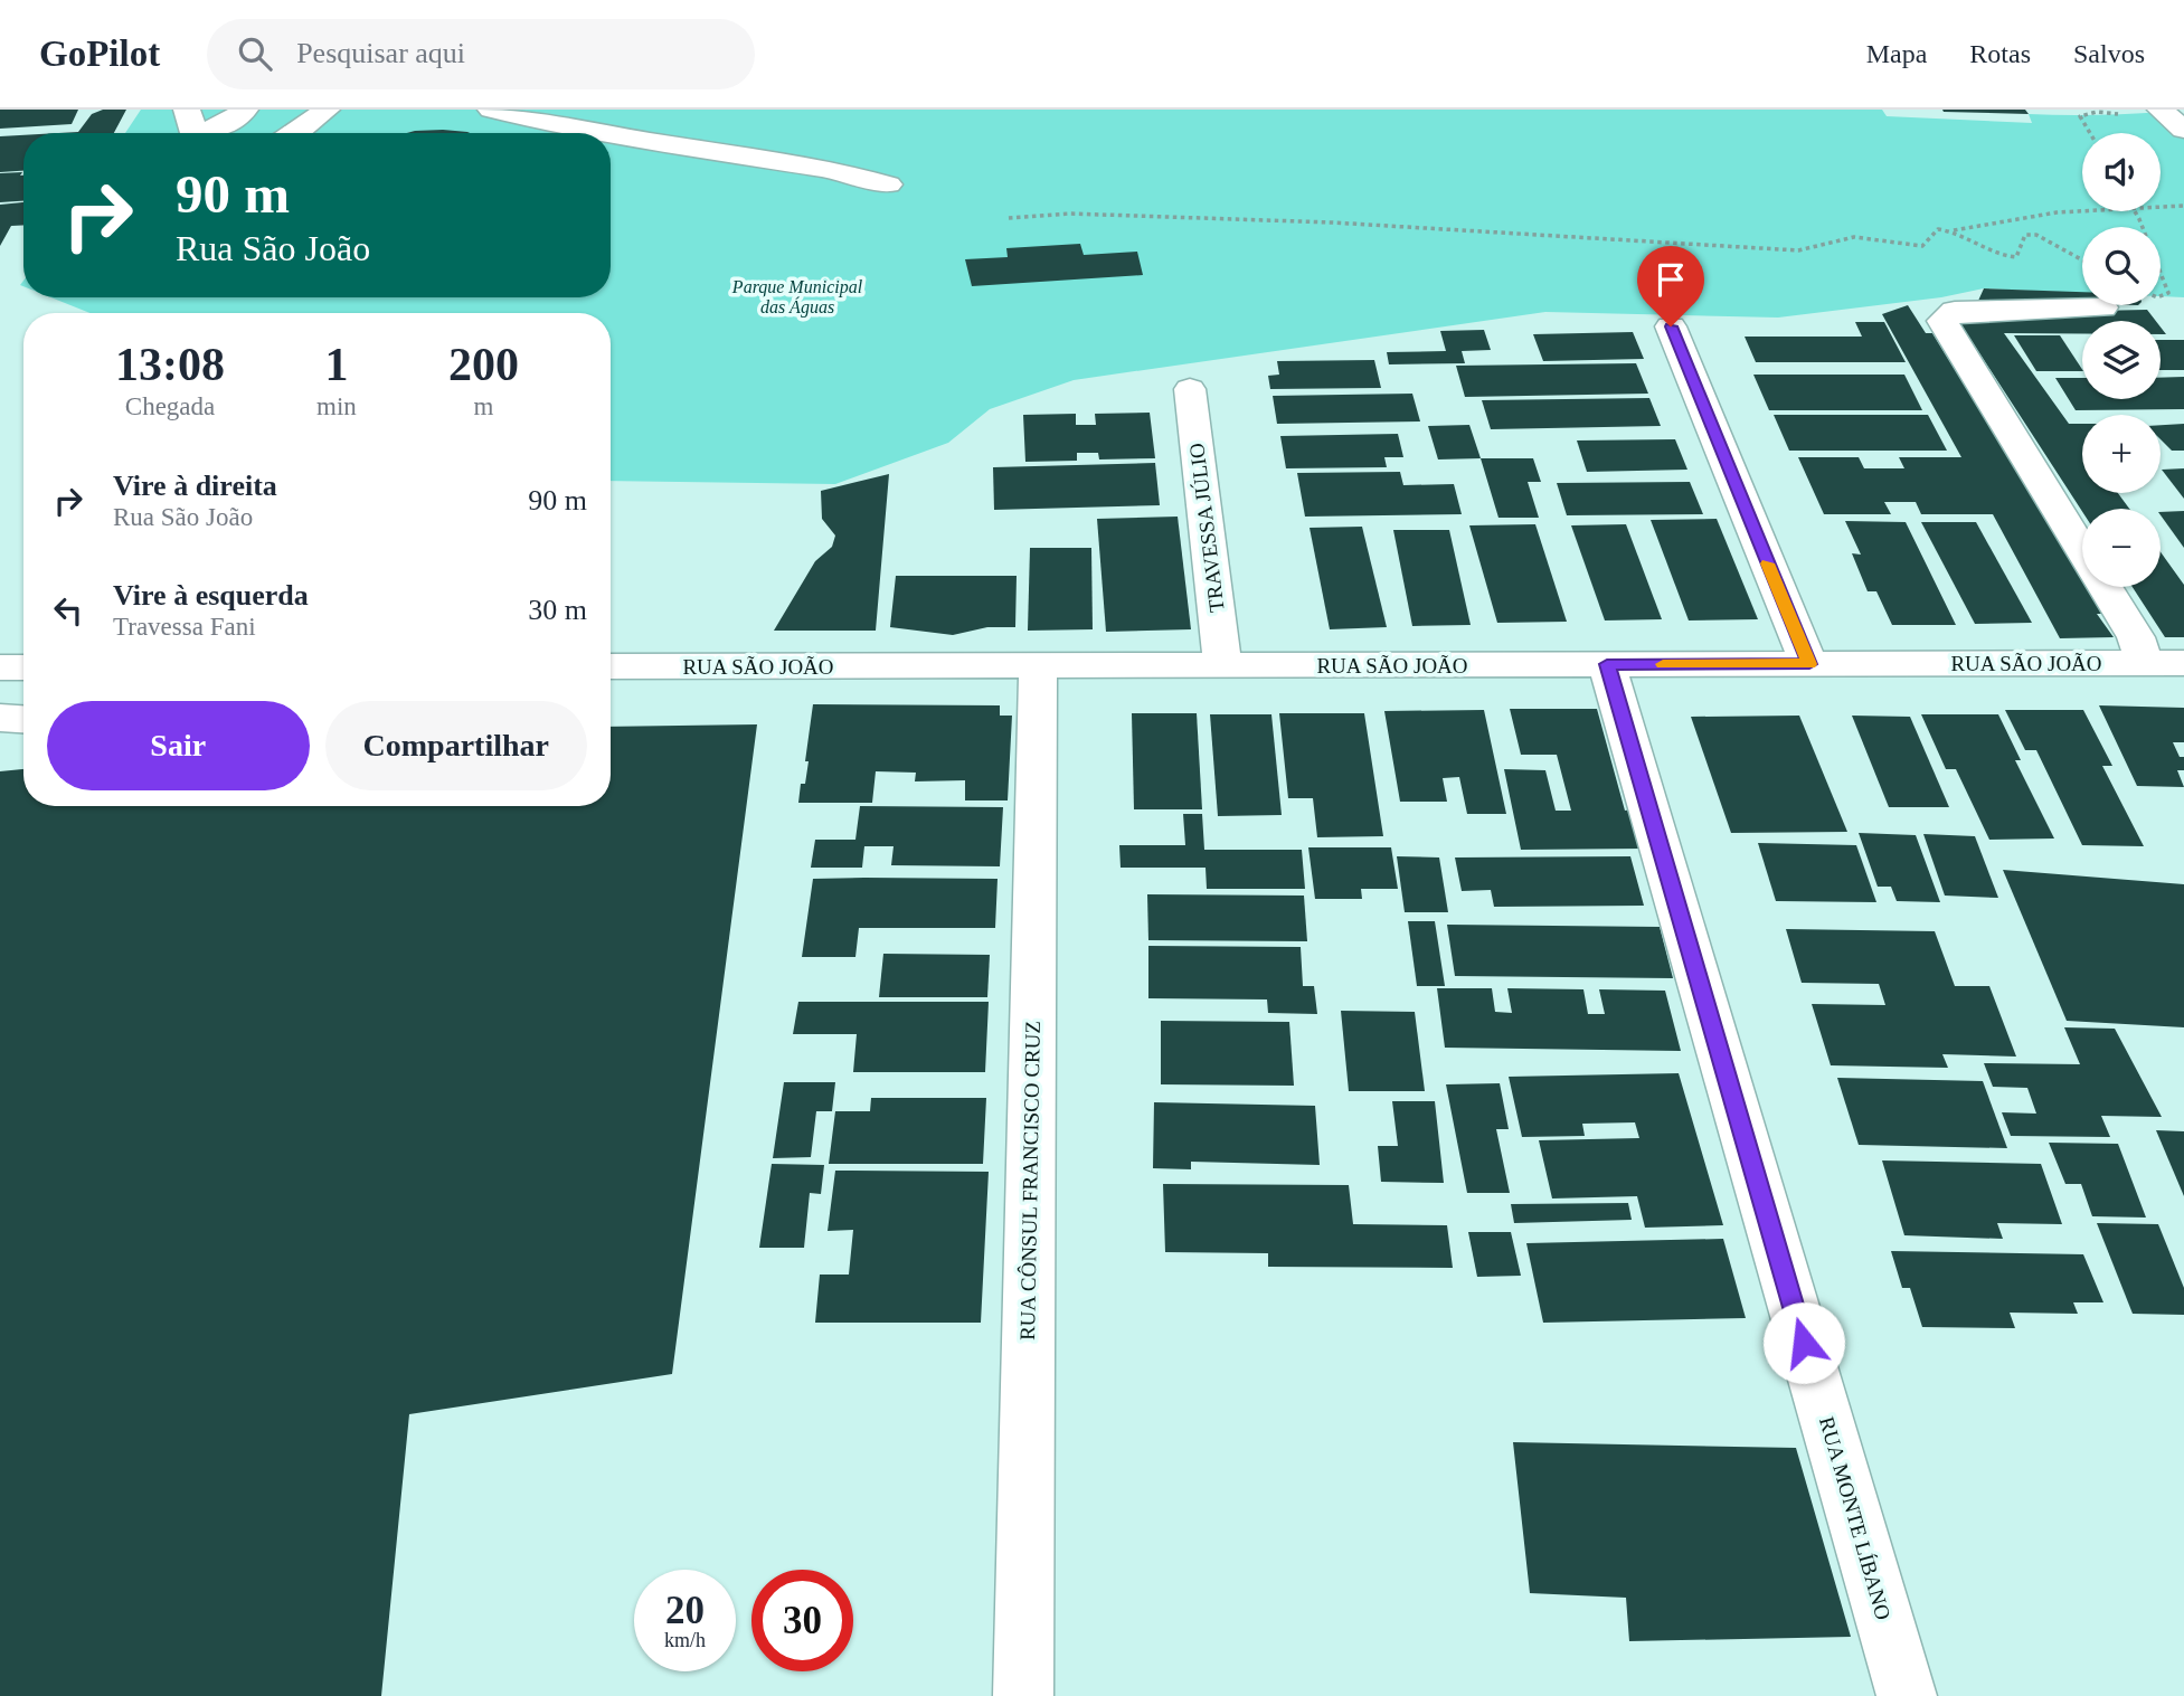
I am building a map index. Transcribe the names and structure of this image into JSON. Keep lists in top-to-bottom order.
{
  "streets": {
    "street": [
      "TRAVESSA JÚLIO",
      "RUA SÃO JOÃO",
      "RUA CÔNSUL FRANCISCO CRUZ",
      "RUA MONTE LÍBANO"
    ]
  },
  "crossings": [
    ["TRAVESSA JÚLIO", "RUA SÃO JOÃO"],
    ["RUA SÃO JOÃO", "RUA CÔNSUL FRANCISCO CRUZ"],
    ["RUA SÃO JOÃO", "RUA MONTE LÍBANO"]
  ],
  "parks": ["Parque Municipal das Águas"],
  "page": {
    "header": "GoPilot",
    "search": "Pesquisar aqui",
    "nav": ["Mapa", "Rotas", "Salvos"],
    "map_buttons": ["+", "−"],
    "turn": ["90 m", "Rua São João"],
    "eta": [
      "13:08",
      "Chegada",
      "1",
      "min",
      "200",
      "m"
    ],
    "list": [
      {
        "name": "Vire à direita",
        "note": "Rua São João",
        "value": "90 m"
      },
      {
        "name": "Vire à esquerda",
        "note": "Travessa Fani",
        "value": "30 m"
      }
    ],
    "buttons": ["Sair", "Compartilhar"],
    "speed": "20 km/h",
    "limit": "30"
  }
}
